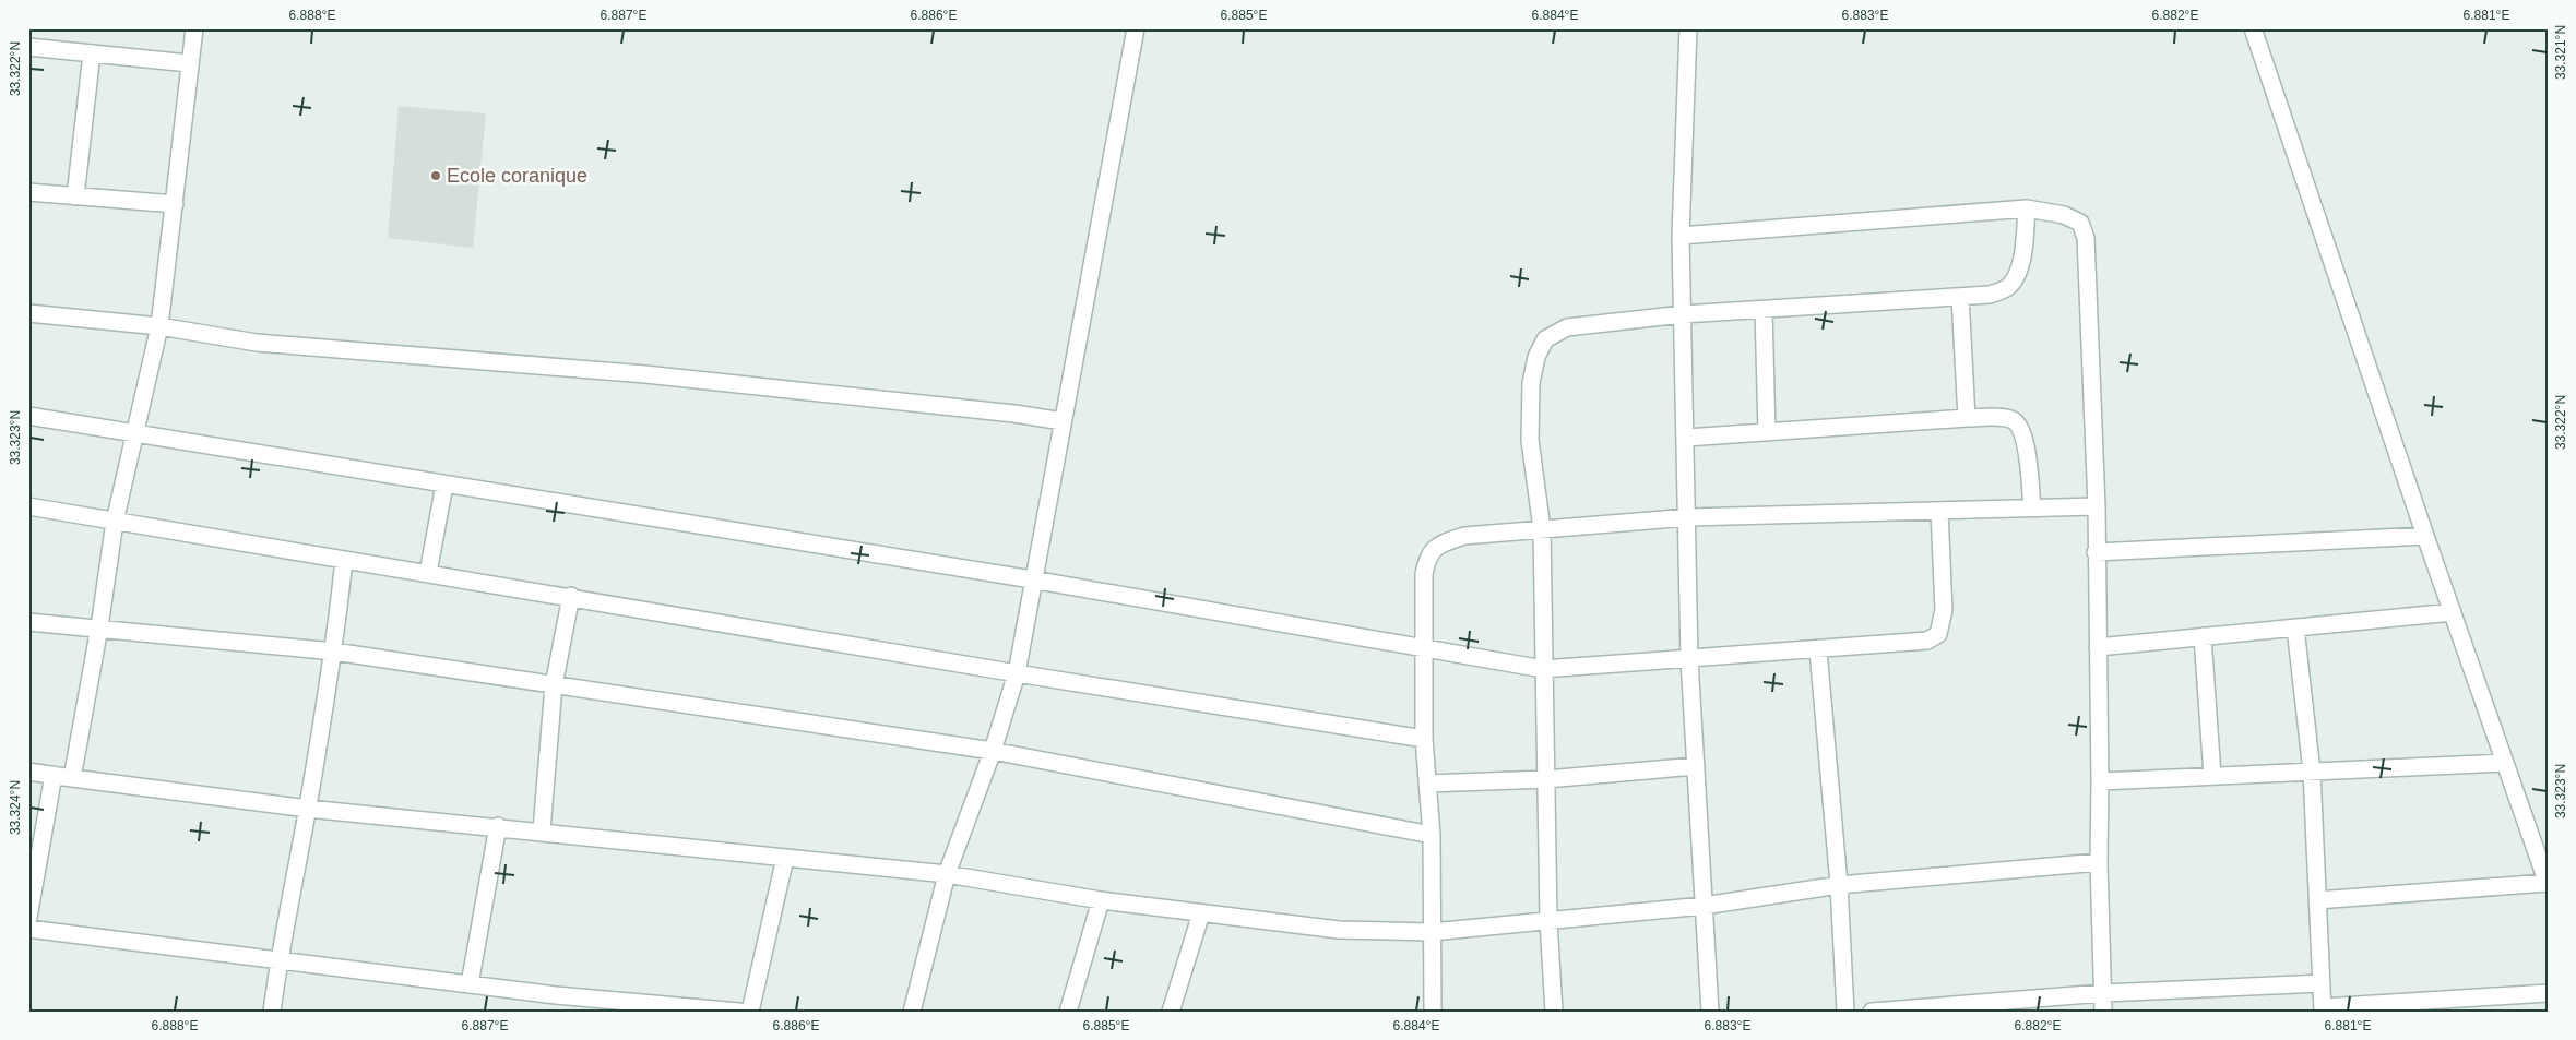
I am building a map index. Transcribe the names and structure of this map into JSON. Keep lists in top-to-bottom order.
{
  "places": ["Ecole coranique"],
  "coordinates": [
    "6.888°E",
    "6.887°E",
    "6.886°E",
    "6.885°E",
    "6.884°E",
    "6.883°E",
    "6.882°E",
    "6.881°E",
    "33.321°N",
    "33.322°N",
    "33.323°N",
    "33.324°N"
  ]
}
